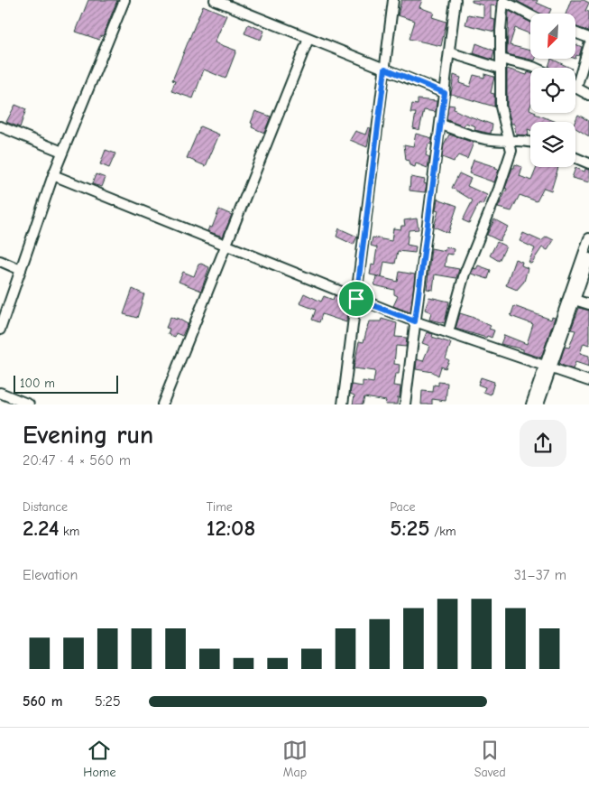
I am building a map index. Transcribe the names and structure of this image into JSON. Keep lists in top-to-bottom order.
{
  "scale_bar": "100 m",
  "north": "bottom left",
  "page": {
    "scale": "100 m",
    "heading": ["Evening run", "20:47 · 4 × 560 m"],
    "stats": [
      ["Distance", "2.24 km"],
      ["Time", "12:08"],
      ["Pace", "5:25 /km"]
    ],
    "chart": ["Elevation", "31–37 m"],
    "list": [
      {
        "name": "560 m",
        "note": "5:25"
      }
    ],
    "tabs": ["Home", "Map", "Saved"]
  }
}
